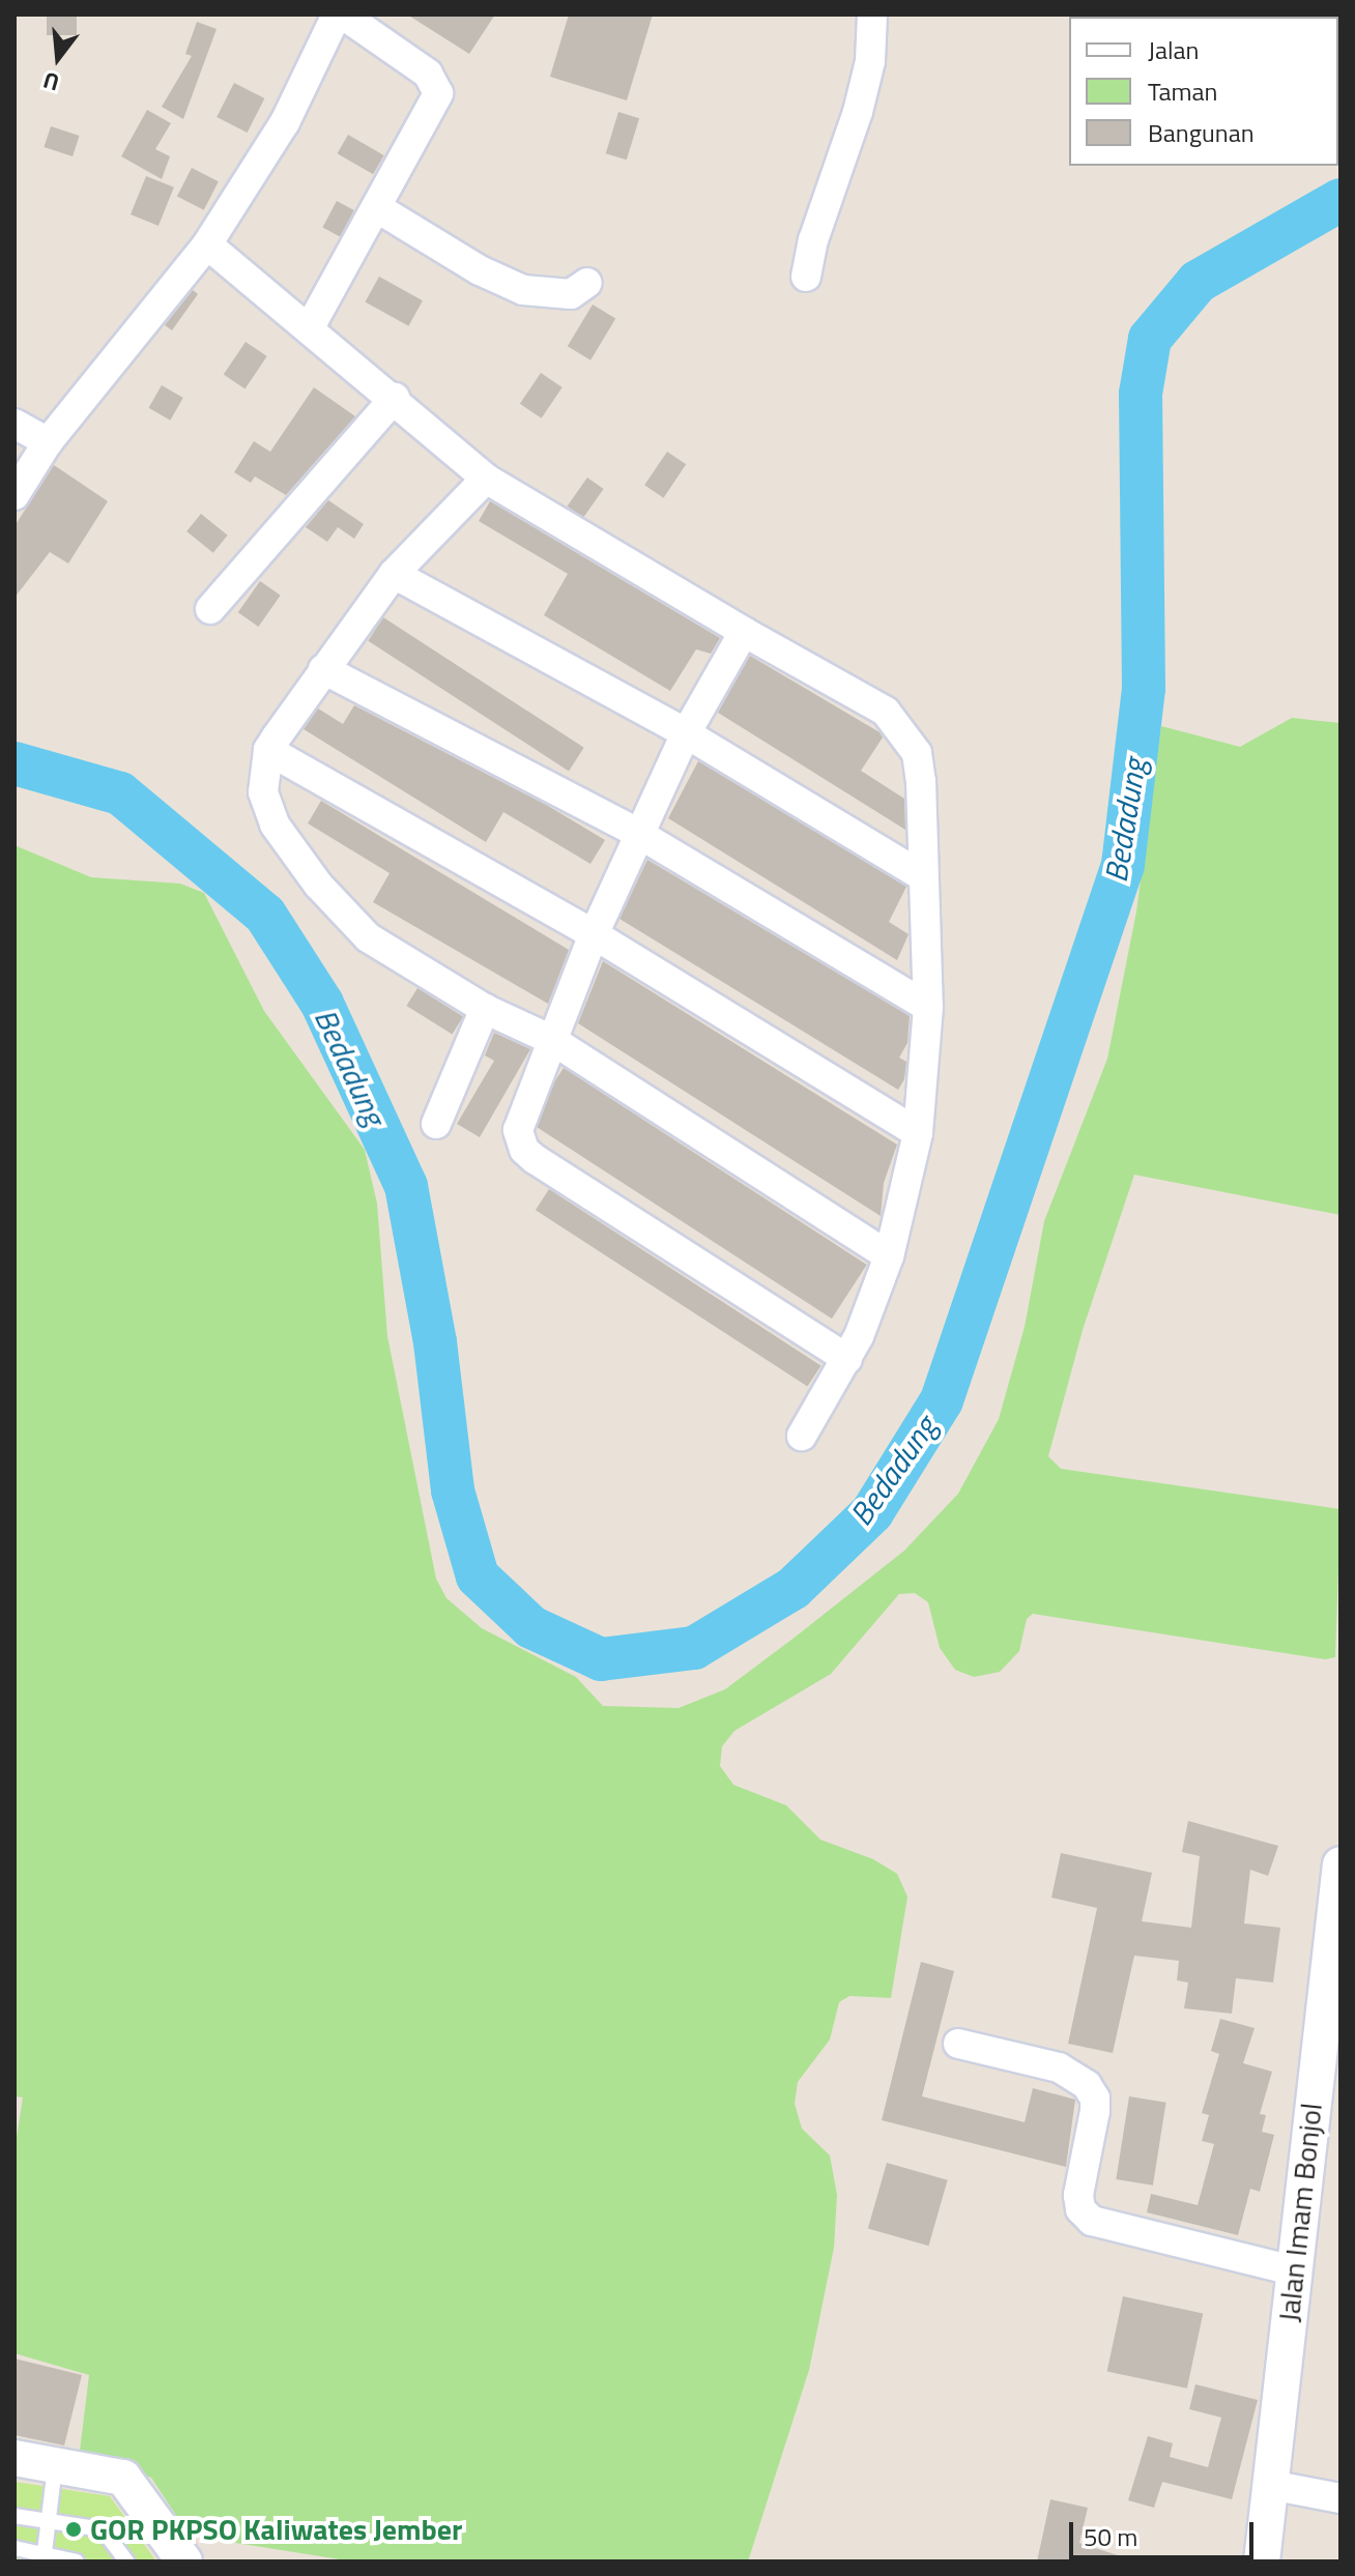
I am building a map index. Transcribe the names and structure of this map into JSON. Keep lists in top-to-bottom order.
{
  "streets": {
    "street": ["Jalan Imam Bonjol"]
  },
  "water": ["Bedadung"],
  "places": ["GOR PKPSO Kaliwates Jember"],
  "legend": ["Jalan", "Taman", "Bangunan"],
  "scale_bar": "50 m",
  "north": "bottom"
}
